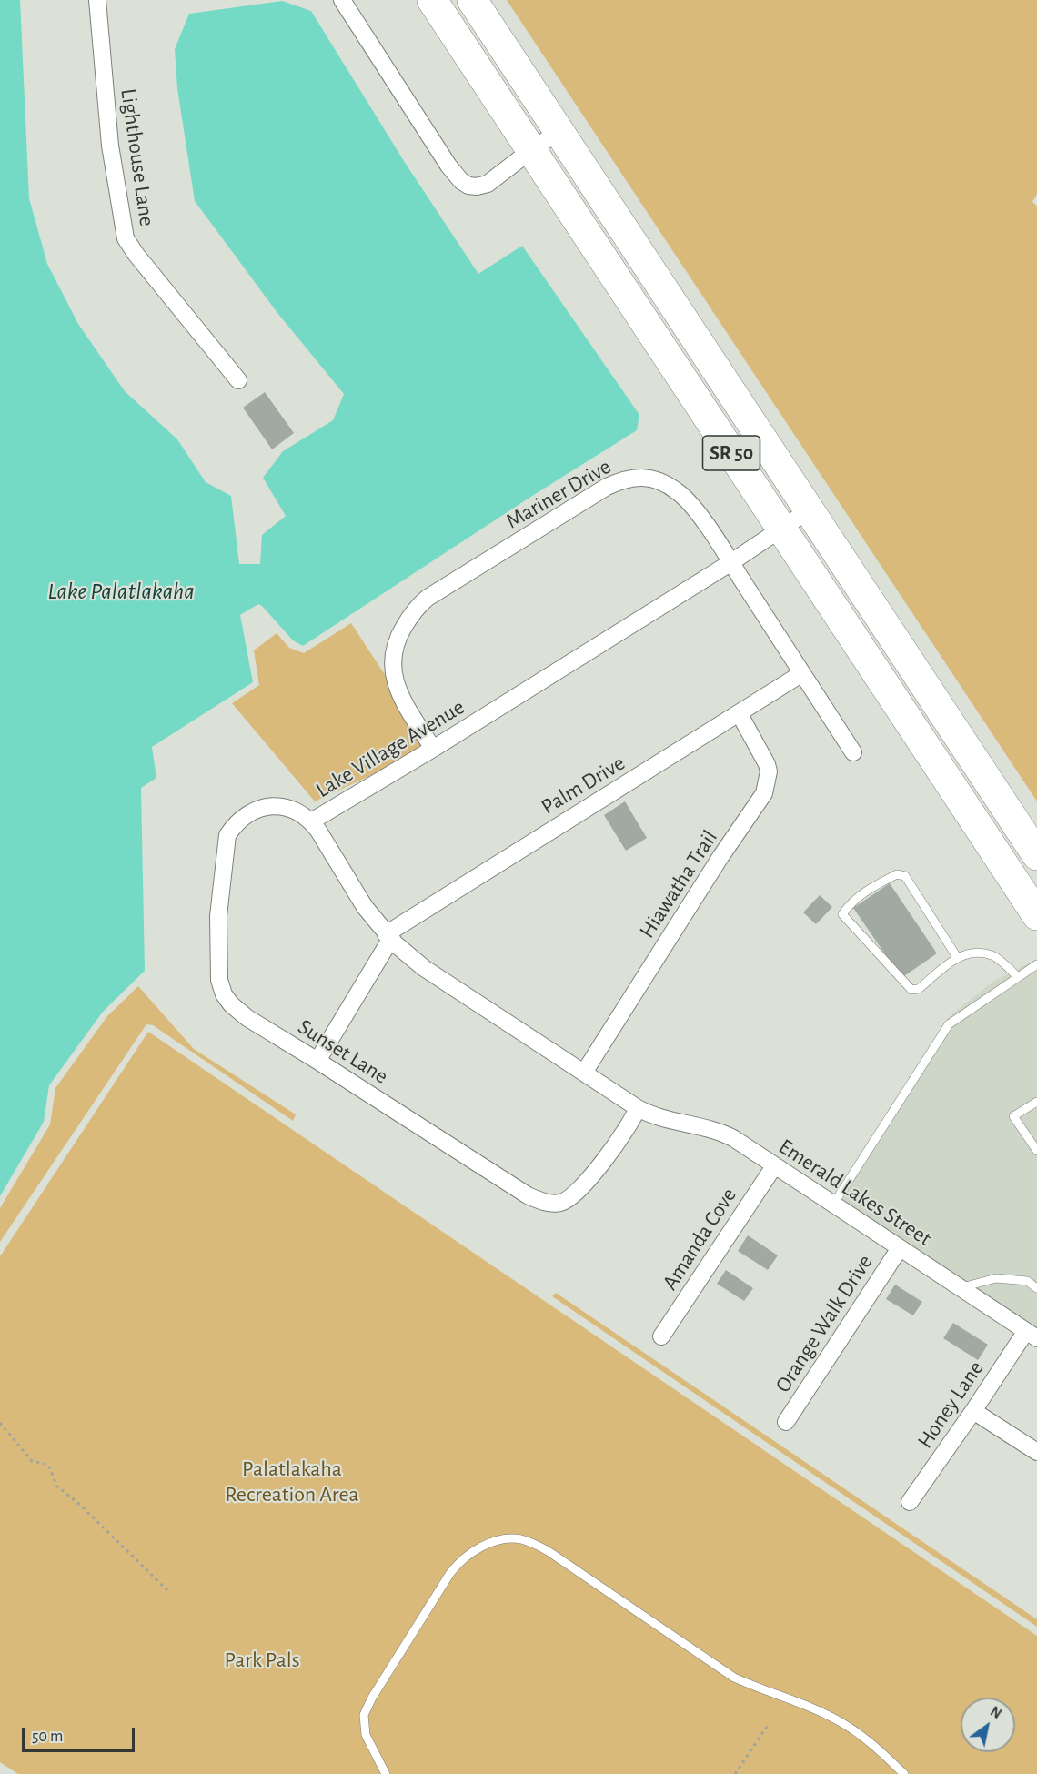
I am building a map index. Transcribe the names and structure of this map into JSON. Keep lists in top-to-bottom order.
{
  "streets": {
    "highway": ["SR 50"],
    "street": [
      "Lighthouse Lane",
      "Mariner Drive",
      "Lake Village Avenue",
      "Palm Drive",
      "Hiawatha Trail",
      "Sunset Lane",
      "Emerald Lakes Street",
      "Amanda Cove",
      "Orange Walk Drive",
      "Honey Lane"
    ]
  },
  "crossings": [
    ["SR 50", "Lake Village Avenue"],
    ["Mariner Drive", "Lake Village Avenue"],
    ["Mariner Drive", "Palm Drive"],
    ["Lake Village Avenue", "Palm Drive"],
    ["Lake Village Avenue", "Hiawatha Trail"],
    ["Lake Village Avenue", "Sunset Lane"],
    ["Lake Village Avenue", "Emerald Lakes Street"],
    ["Palm Drive", "Hiawatha Trail"],
    ["Palm Drive", "Sunset Lane"],
    ["Sunset Lane", "Emerald Lakes Street"],
    ["Emerald Lakes Street", "Amanda Cove"],
    ["Emerald Lakes Street", "Orange Walk Drive"],
    ["Emerald Lakes Street", "Honey Lane"]
  ],
  "water": ["Lake Palatlakaha"],
  "parks": ["Palatlakaha Recreation Area", "Park Pals"],
  "scale_bar": "50 m",
  "north": "top right"
}
